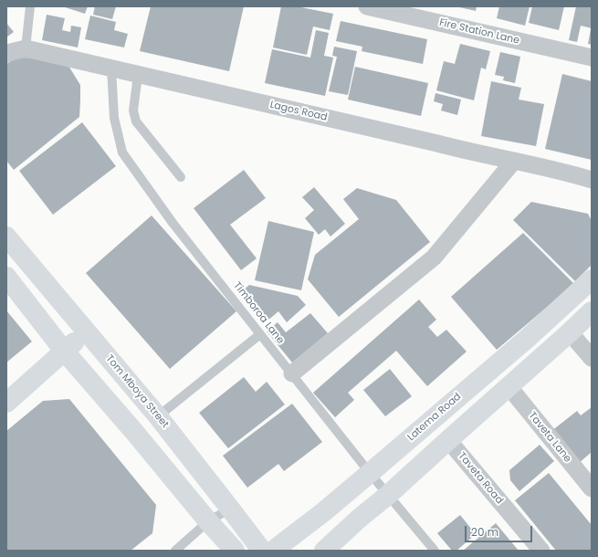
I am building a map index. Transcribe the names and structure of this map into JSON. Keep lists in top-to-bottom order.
{
  "streets": {
    "street": [
      "Fire Station Lane",
      "Lagos Road",
      "Tom Mboya Street",
      "Latema Road",
      "Taveta Lane",
      "Taveta Road"
    ],
    "lane": ["Timboroa Lane"]
  },
  "crossings": [
    ["Lagos Road", "Timboroa Lane"],
    ["Timboroa Lane", "Latema Road"]
  ],
  "scale_bar": "20 m"
}
